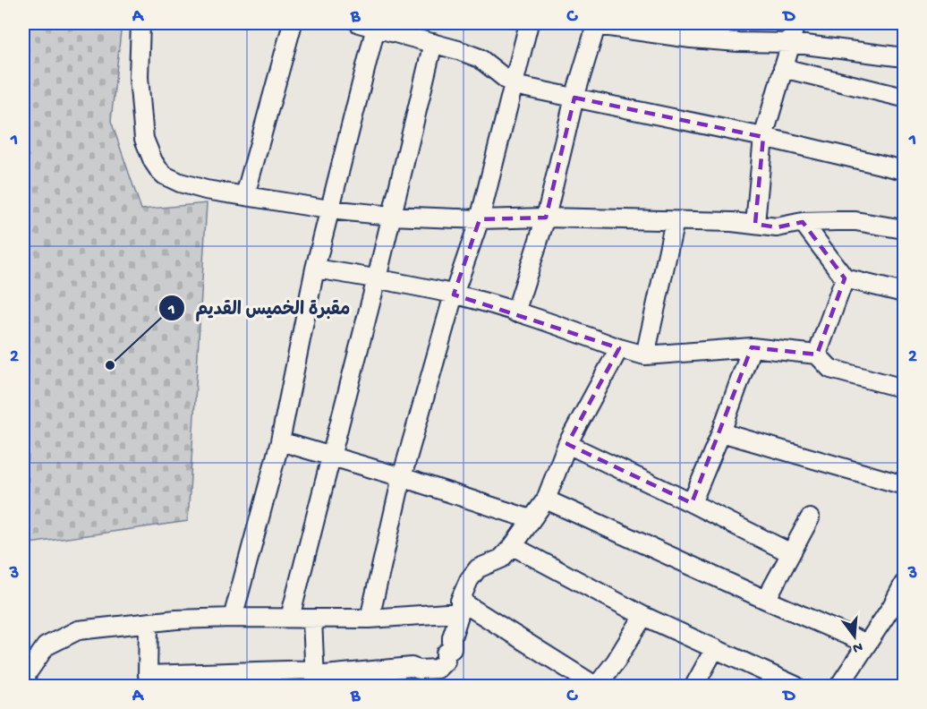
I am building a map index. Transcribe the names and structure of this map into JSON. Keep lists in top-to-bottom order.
{
  "places": ["مقبرة الخميس القديم"],
  "north": "bottom",
  "grid": {
    "columns": [
      "A",
      "B",
      "C",
      "D"
    ],
    "rows": ["1", "2", "3"]
  }
}
